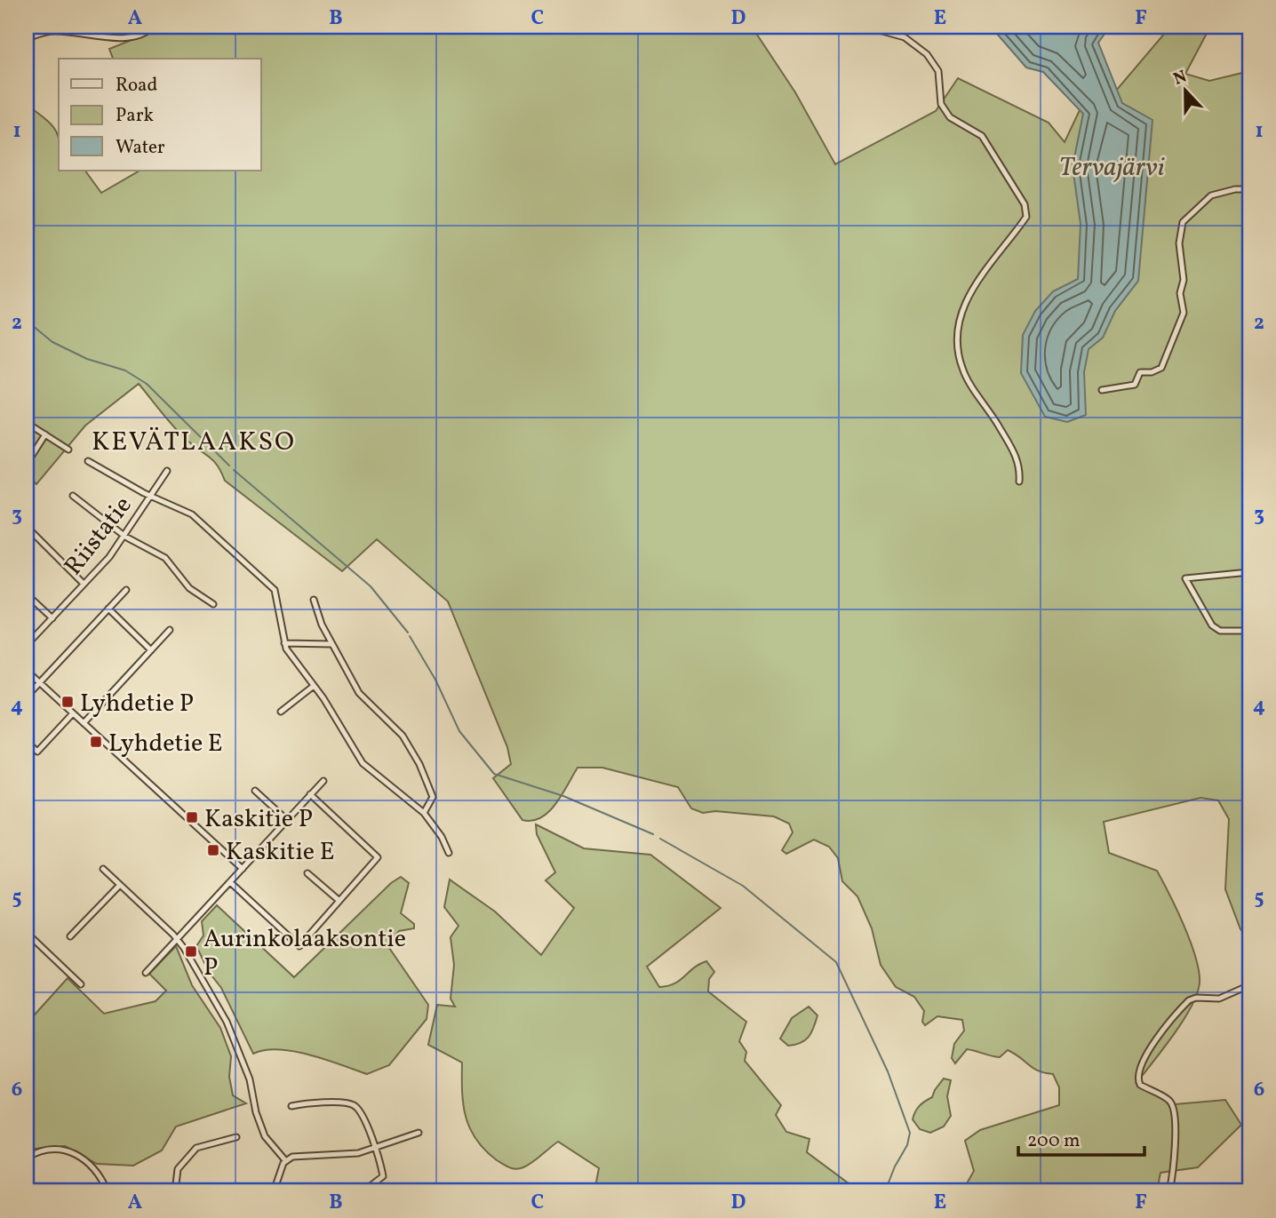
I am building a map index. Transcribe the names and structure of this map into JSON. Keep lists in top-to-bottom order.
{
  "streets": {
    "street": ["Riistatie"]
  },
  "districts": ["KEVÄTLAAKSO"],
  "water": ["Tervajärvi"],
  "places": {
    "transit": [
      "Lyhdetie P",
      "Lyhdetie E",
      "Kaskitie P",
      "Kaskitie E",
      "Aurinkolaaksontie P"
    ]
  },
  "legend": ["Road", "Park", "Water"],
  "scale_bar": "200 m",
  "north": "top",
  "grid": {
    "columns": [
      "A",
      "B",
      "C",
      "D",
      "E",
      "F"
    ],
    "rows": [
      "1",
      "2",
      "3",
      "4",
      "5",
      "6"
    ]
  }
}
